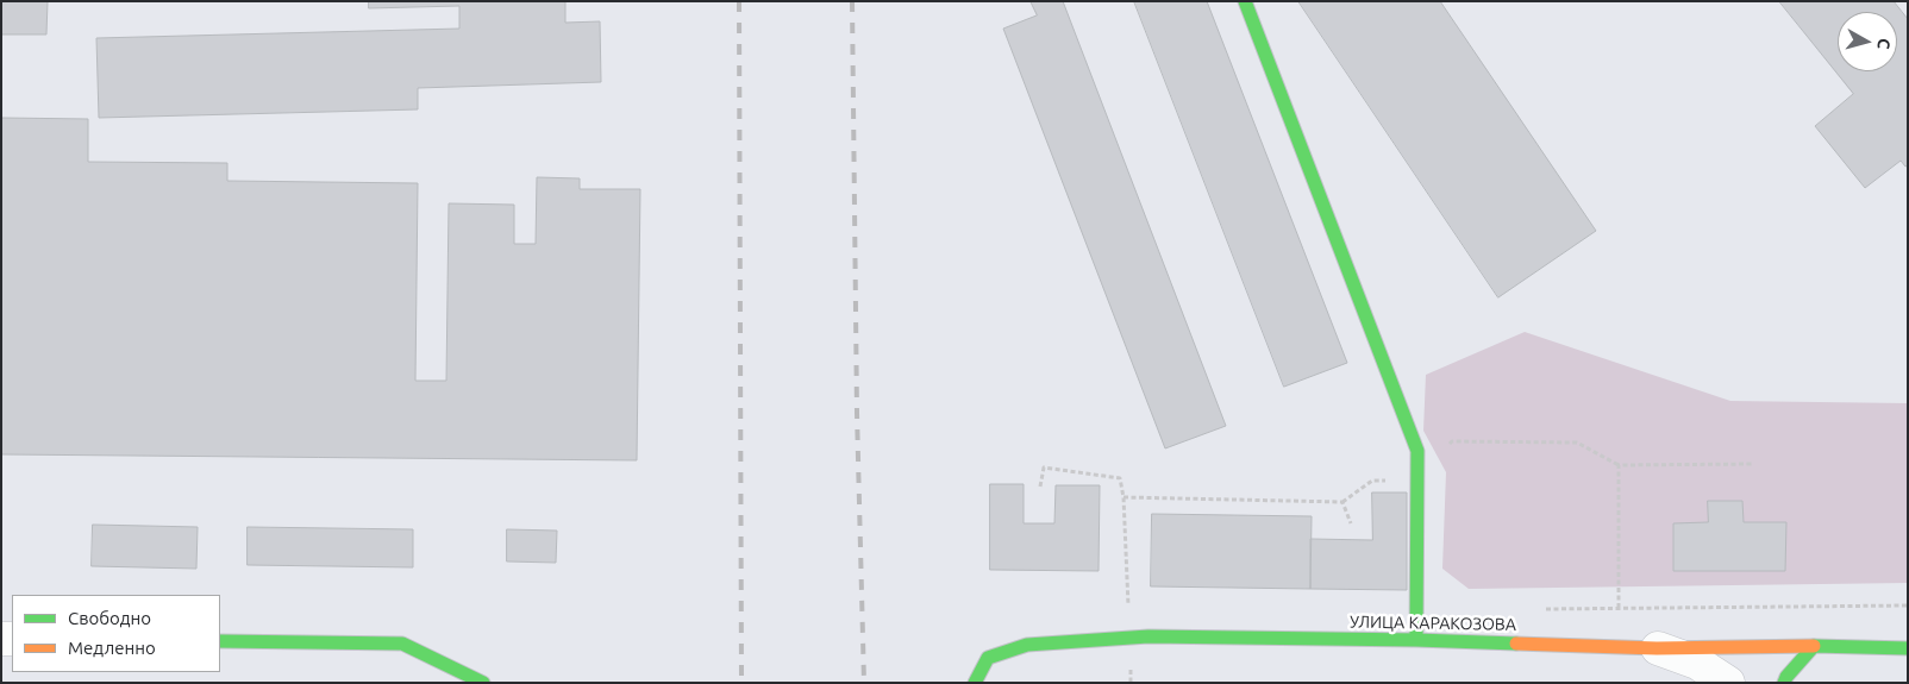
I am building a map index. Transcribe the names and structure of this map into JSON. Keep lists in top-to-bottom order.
{
  "streets": {
    "street": ["УЛИЦА КАРАКОЗОВА"]
  },
  "legend": ["Свободно", "Медленно"],
  "north": "right"
}
